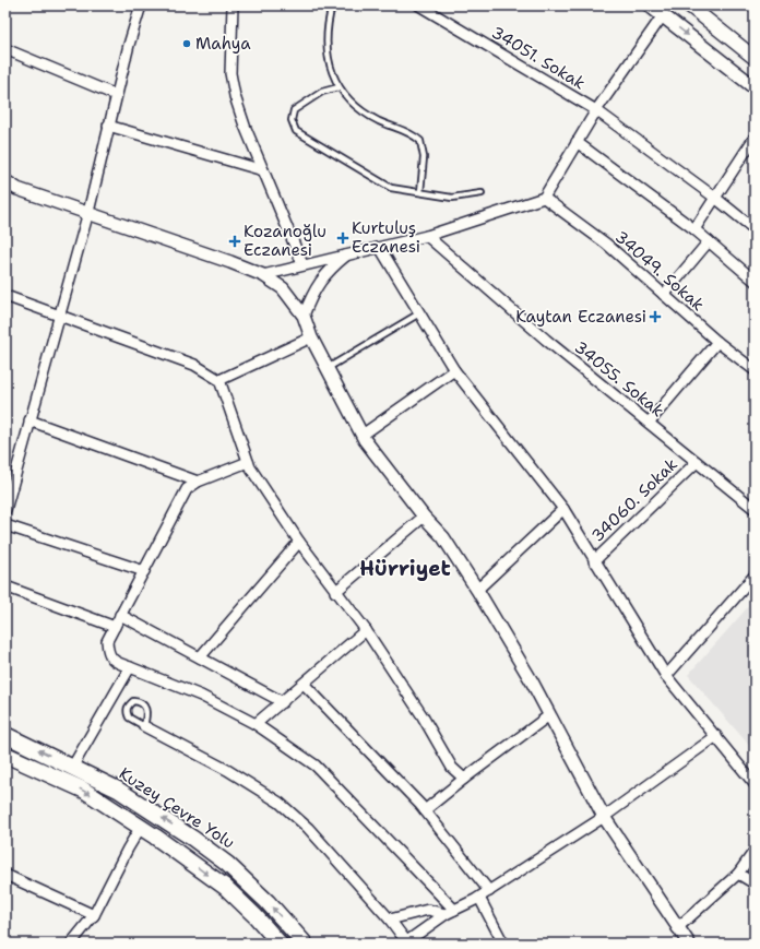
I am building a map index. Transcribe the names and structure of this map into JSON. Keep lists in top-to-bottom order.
{
  "streets": {
    "main road": ["Kuzey Çevre Yolu"],
    "street": [
      "34051. Sokak",
      "34049. Sokak",
      "34055. Sokak",
      "34060. Sokak"
    ]
  },
  "crossings": [
    ["34055. Sokak", "34060. Sokak"]
  ],
  "districts": ["Hürriyet"],
  "places": {
    "other": ["Mahya"],
    "health": ["Kurtuluş Eczanesi", "Kozanoğlu Eczanesi", "Kaytan Eczanesi"]
  }
}
